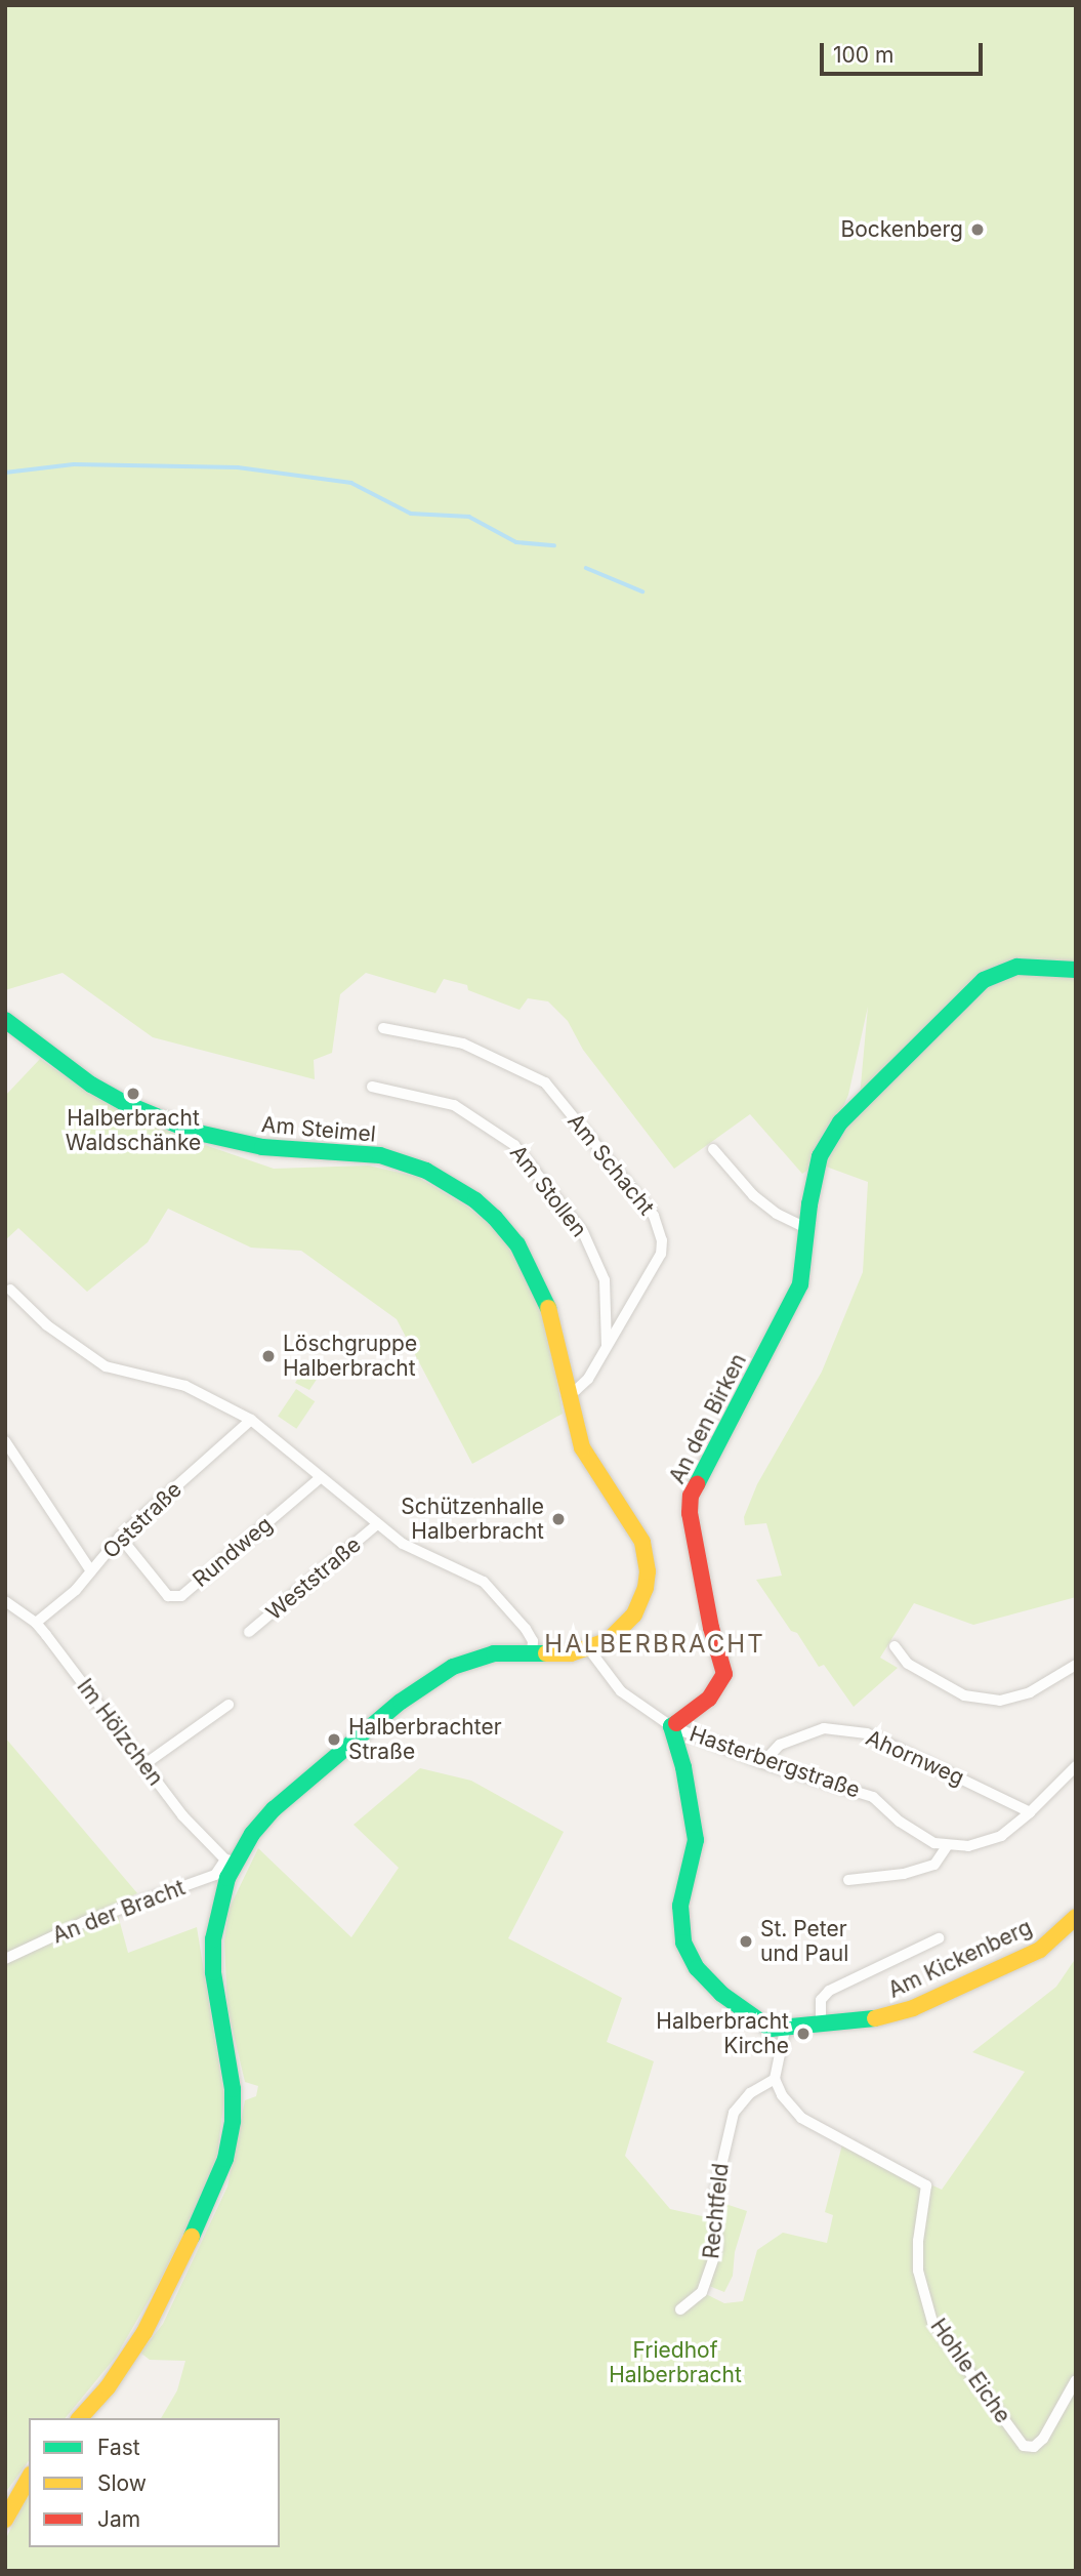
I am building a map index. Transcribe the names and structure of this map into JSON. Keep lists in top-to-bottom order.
{
  "streets": {
    "main road": ["Am Steimel", "An den Birken", "Am Kickenberg"],
    "street": [
      "Am Schacht",
      "Am Stollen",
      "Oststraße",
      "Rundweg",
      "Weststraße",
      "Im Hölzchen",
      "Ahornweg",
      "Hasterbergstraße",
      "An der Bracht",
      "Rechtfeld",
      "Hohle Eiche"
    ]
  },
  "crossings": [
    ["Am Steimel", "Am Schacht"],
    ["Am Steimel", "Hasterbergstraße"],
    ["Am Schacht", "Am Stollen"],
    ["An den Birken", "Hasterbergstraße"],
    ["Oststraße", "Rundweg"],
    ["Oststraße", "Im Hölzchen"],
    ["Im Hölzchen", "An der Bracht"],
    ["Ahornweg", "Hasterbergstraße"],
    ["Rechtfeld", "Hohle Eiche"]
  ],
  "districts": ["HALBERBRACHT"],
  "parks": ["Friedhof Halberbracht"],
  "places": [
    "Bockenberg",
    "Halberbracht Waldschänke",
    "Löschgruppe Halberbracht",
    "Schützenhalle Halberbracht",
    "Halberbrachter Straße",
    "St. Peter und Paul",
    "Halberbracht Kirche"
  ],
  "legend": ["Fast", "Slow", "Jam"],
  "scale_bar": "100 m"
}
